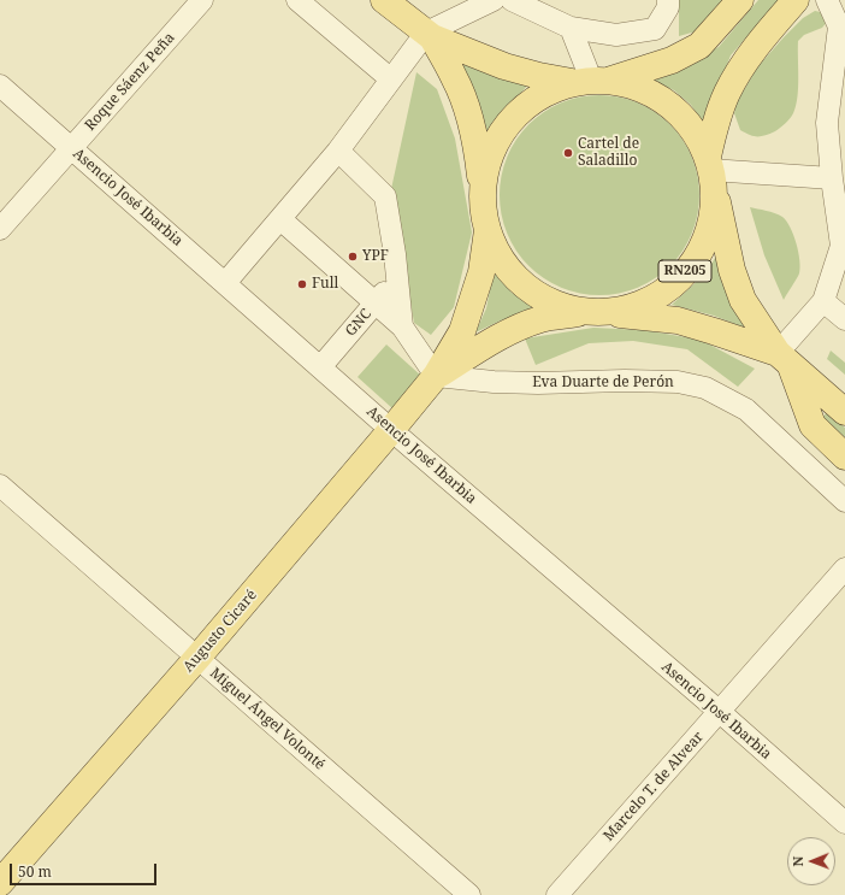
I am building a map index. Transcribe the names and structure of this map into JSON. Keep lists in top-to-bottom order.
{
  "streets": {
    "main road": ["RN205", "Augusto Cicaré"],
    "street": [
      "Roque Sáenz Peña",
      "Asencio José Ibarbia",
      "GNC",
      "Eva Duarte de Perón",
      "Miguel Ángel Volonté",
      "Marcelo T. de Alvear"
    ]
  },
  "crossings": [
    ["Roque Sáenz Peña", "Asencio José Ibarbia"],
    ["Asencio José Ibarbia", "GNC"],
    ["Asencio José Ibarbia", "Augusto Cicaré"],
    ["Asencio José Ibarbia", "Marcelo T. de Alvear"],
    ["Eva Duarte de Perón", "Augusto Cicaré"],
    ["Augusto Cicaré", "Miguel Ángel Volonté"]
  ],
  "places": ["Cartel de Saladillo", "YPF", "Full"],
  "scale_bar": "50 m",
  "north": "left"
}
